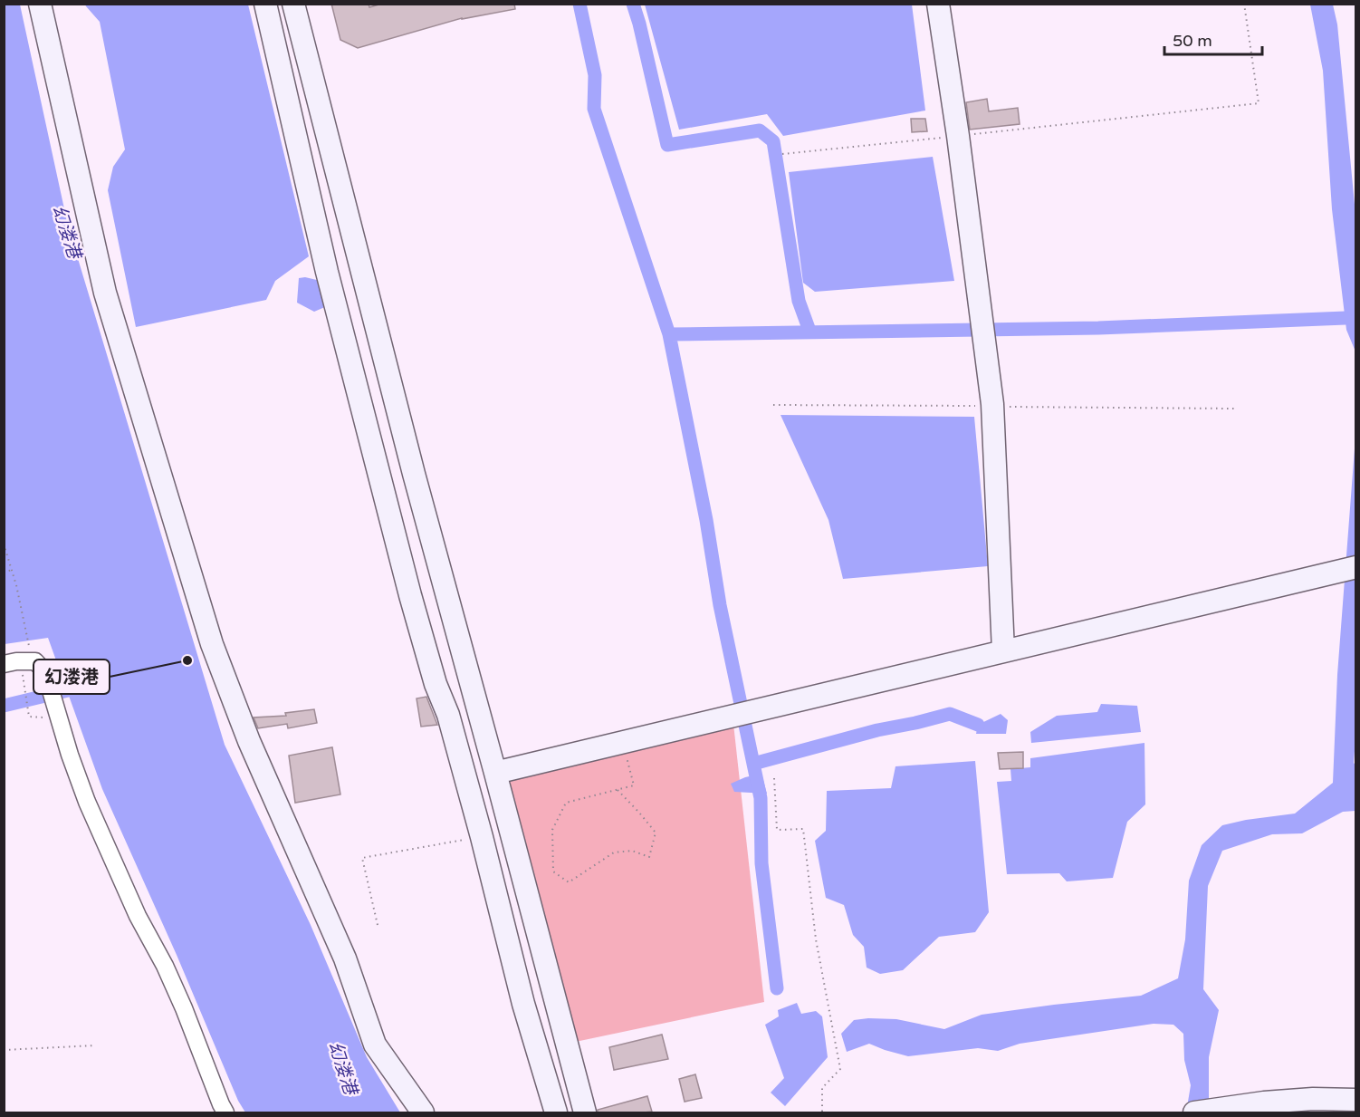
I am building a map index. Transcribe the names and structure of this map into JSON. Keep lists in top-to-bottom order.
{
  "water": ["幻溇港"],
  "places": ["幻溇港"],
  "scale_bar": "50 m"
}
